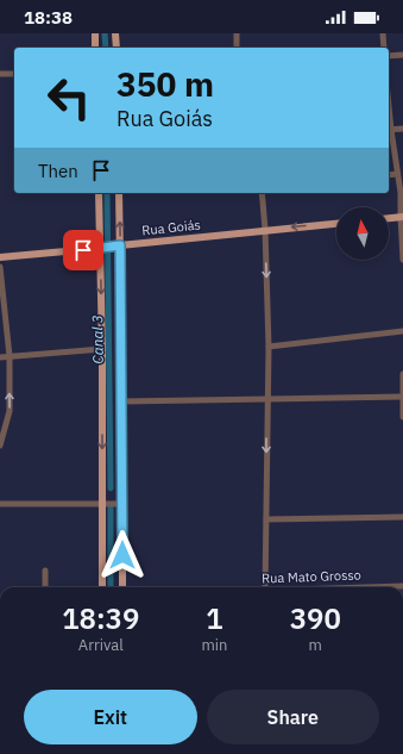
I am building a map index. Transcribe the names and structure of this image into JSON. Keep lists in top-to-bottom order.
{
  "streets": {
    "main road": ["Rua Goiás"],
    "street": ["Rua Mato Grosso"]
  },
  "water": ["Canal 3"],
  "north": "top",
  "page": {
    "status": "18:38",
    "turn": ["350 m", "Rua Goiás"],
    "then": "Then",
    "eta": [
      "18:39",
      "Arrival",
      "1",
      "min",
      "390",
      "m"
    ],
    "buttons": ["Exit", "Share"]
  }
}
